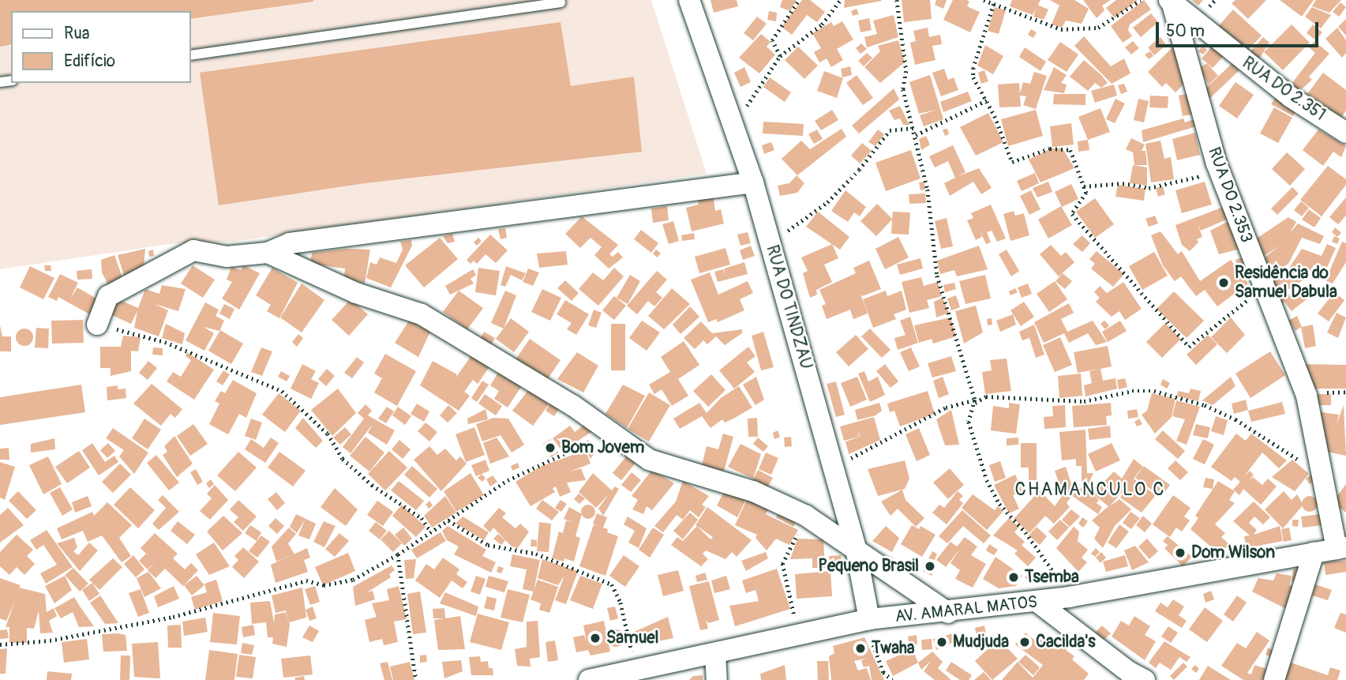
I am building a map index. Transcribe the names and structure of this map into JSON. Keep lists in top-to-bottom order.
{
  "streets": {
    "street": [
      "RUA DO 2.351",
      "RUA DO 2.353",
      "RUA DO TINDZAU",
      "AV. AMARAL MATOS"
    ]
  },
  "crossings": [
    ["RUA DO 2.351", "RUA DO 2.353"],
    ["RUA DO 2.353", "AV. AMARAL MATOS"],
    ["RUA DO TINDZAU", "AV. AMARAL MATOS"]
  ],
  "districts": ["CHAMANCULO C"],
  "places": [
    "Residência do Samuel Dabula",
    "Bom Jovem",
    "Dom Wilson",
    "Pequeno Brasil",
    "Tsemba",
    "Samuel",
    "Mudjuda",
    "Cacilda's",
    "Twaha"
  ],
  "legend": ["Rua", "Edifício"],
  "scale_bar": "50 m"
}
